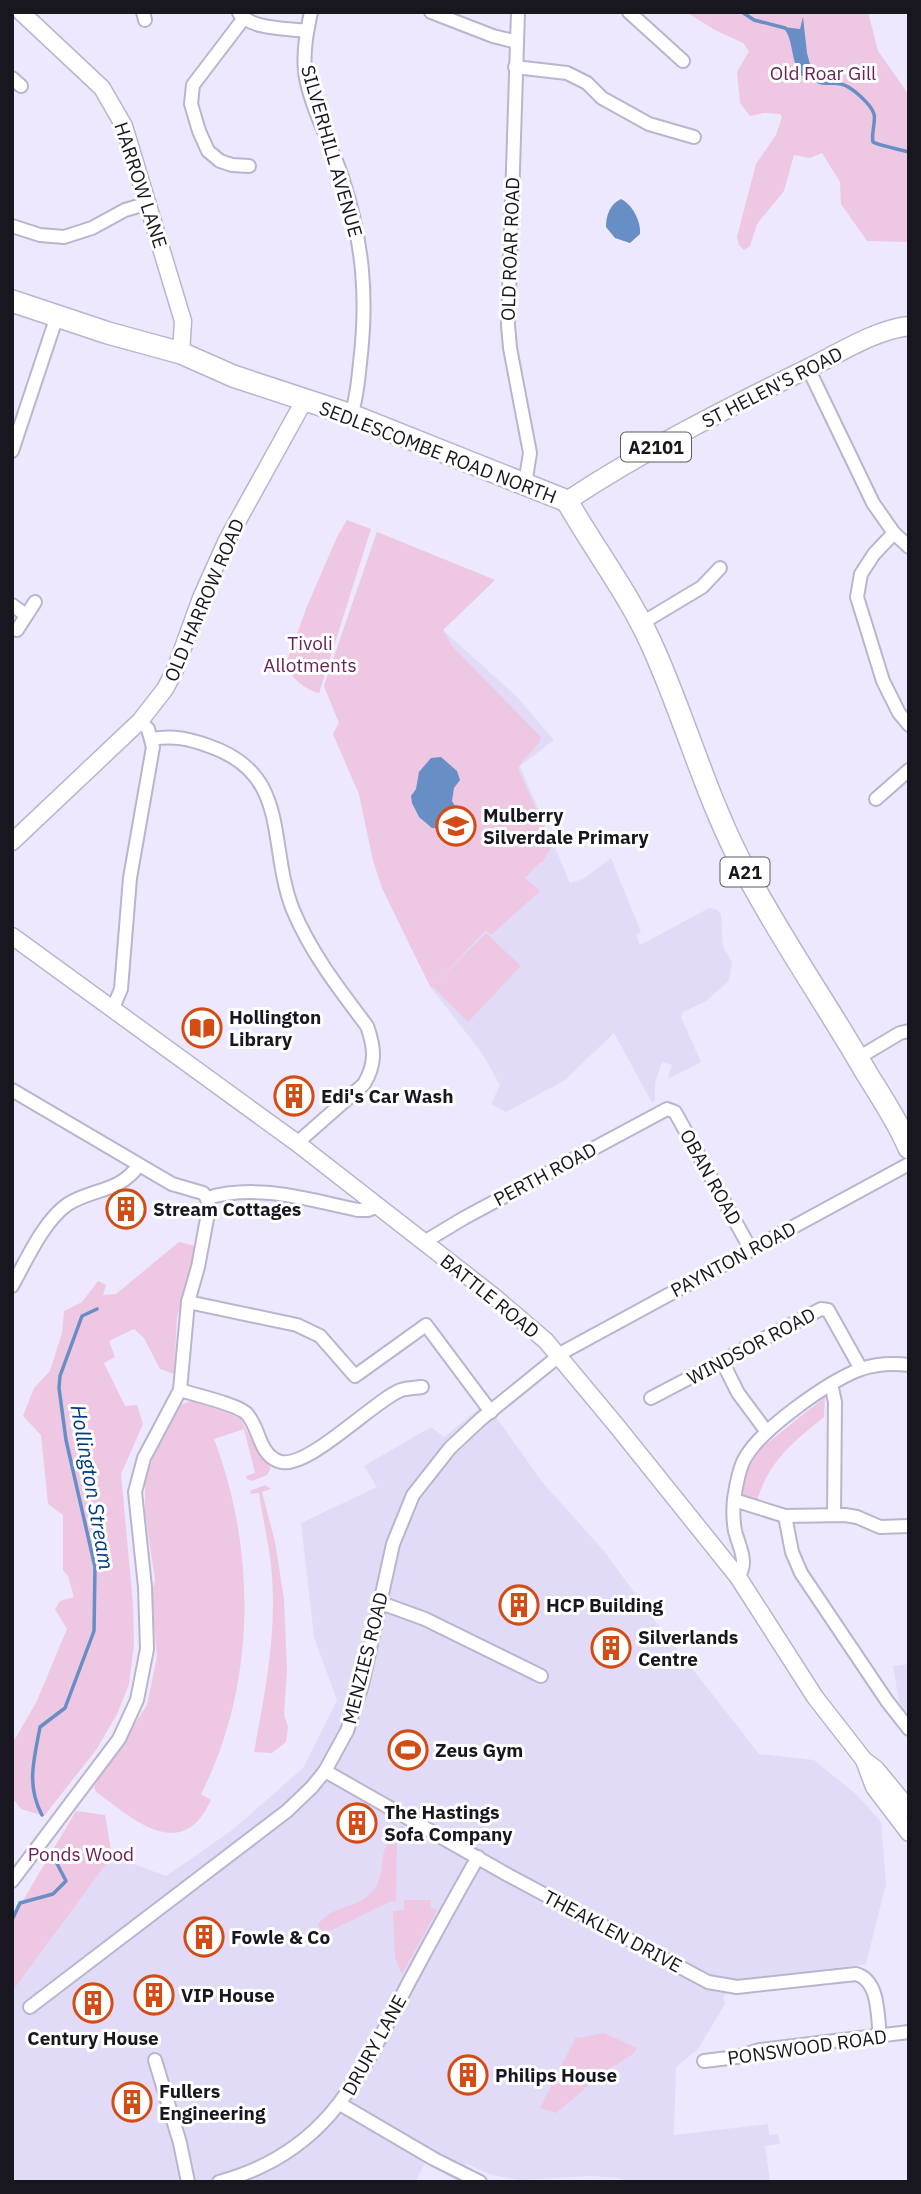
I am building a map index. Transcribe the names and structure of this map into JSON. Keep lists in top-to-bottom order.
{
  "streets": {
    "highway": ["SEDLESCOMBE ROAD NORTH", "A21"],
    "main road": [
      "HARROW LANE",
      "ST HELEN'S ROAD",
      "A2101",
      "OLD HARROW ROAD",
      "BATTLE ROAD"
    ],
    "street": [
      "SILVERHILL AVENUE",
      "OLD ROAR ROAD",
      "PERTH ROAD",
      "OBAN ROAD",
      "PAYNTON ROAD",
      "WINDSOR ROAD",
      "MENZIES ROAD",
      "THEAKLEN DRIVE",
      "DRURY LANE",
      "PONSWOOD ROAD"
    ]
  },
  "crossings": [
    ["SILVERHILL AVENUE", "SEDLESCOMBE ROAD NORTH"],
    ["HARROW LANE", "SEDLESCOMBE ROAD NORTH"],
    ["OLD ROAR ROAD", "SEDLESCOMBE ROAD NORTH"],
    ["ST HELEN'S ROAD", "SEDLESCOMBE ROAD NORTH"],
    ["SEDLESCOMBE ROAD NORTH", "OLD HARROW ROAD"],
    ["PERTH ROAD", "OBAN ROAD"],
    ["PERTH ROAD", "BATTLE ROAD"],
    ["OBAN ROAD", "PAYNTON ROAD"],
    ["PAYNTON ROAD", "BATTLE ROAD"],
    ["PAYNTON ROAD", "MENZIES ROAD"],
    ["BATTLE ROAD", "MENZIES ROAD"],
    ["MENZIES ROAD", "THEAKLEN DRIVE"],
    ["THEAKLEN DRIVE", "DRURY LANE"],
    ["THEAKLEN DRIVE", "PONSWOOD ROAD"]
  ],
  "water": ["Hollington Stream"],
  "parks": ["Old Roar Gill", "Tivoli Allotments", "Ponds Wood"],
  "places": {
    "school or university": ["Mulberry Silverdale Primary"],
    "library": ["Hollington Library"],
    "building": [
      "Edi's Car Wash",
      "Stream Cottages",
      "HCP Building",
      "Silverlands Centre",
      "The Hastings Sofa Company",
      "Fowle & Co",
      "VIP House",
      "Century House",
      "Philips House",
      "Fullers Engineering"
    ],
    "sports": ["Zeus Gym"]
  }
}
